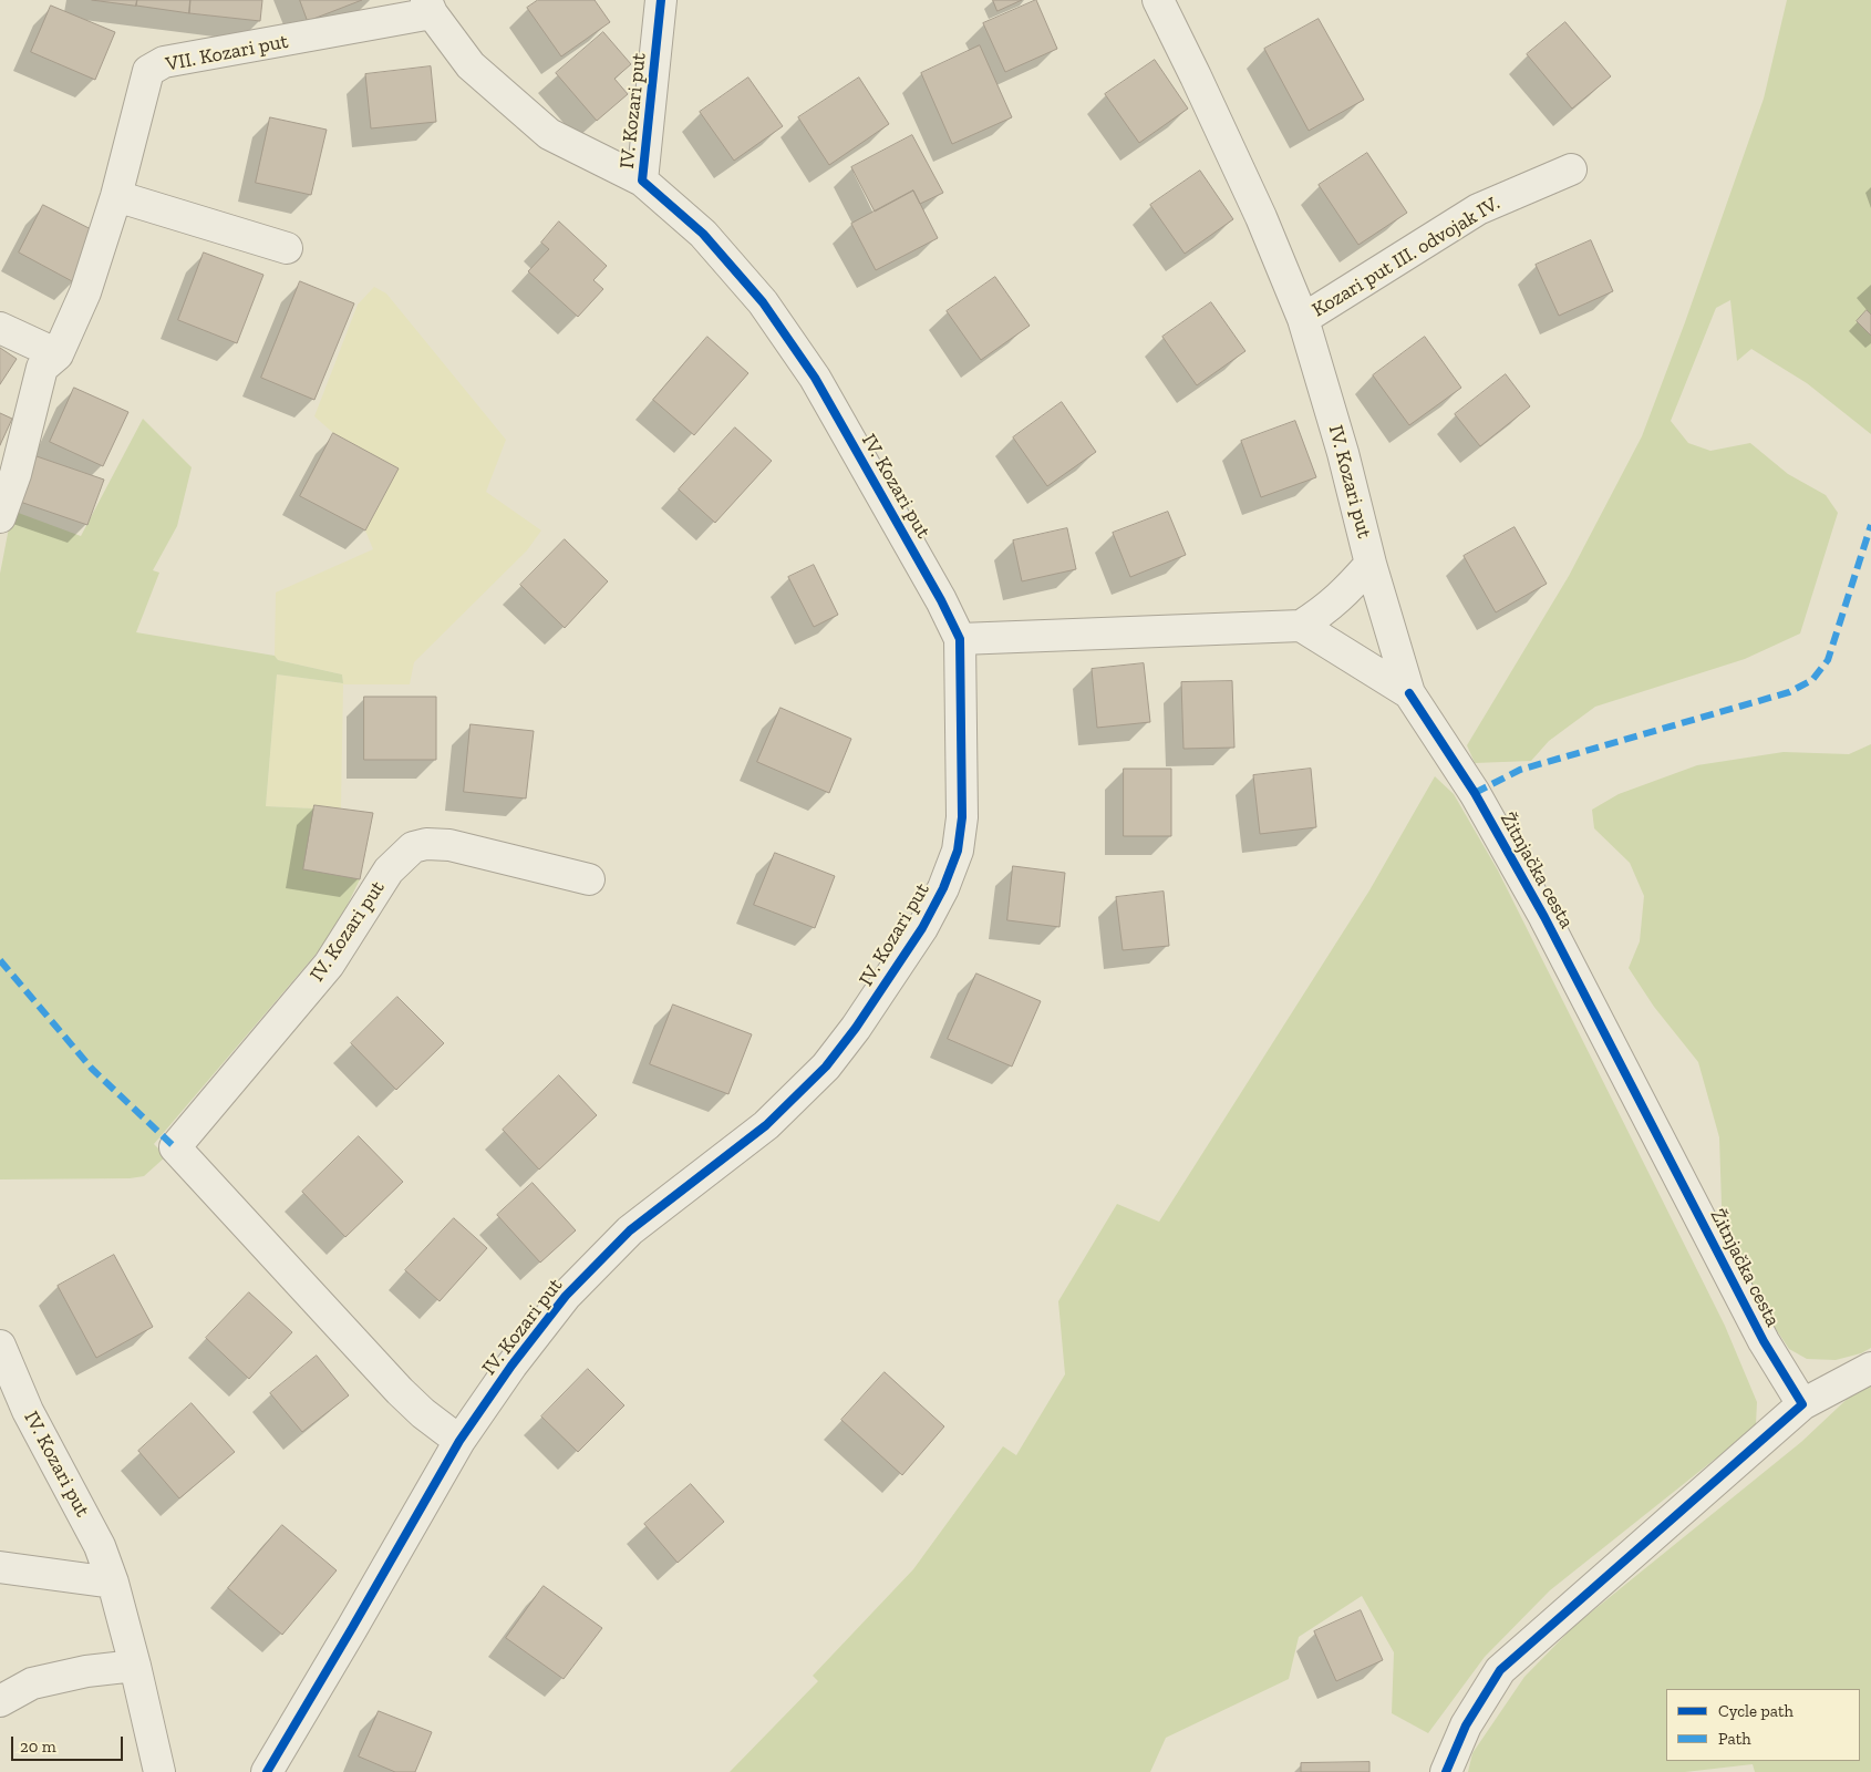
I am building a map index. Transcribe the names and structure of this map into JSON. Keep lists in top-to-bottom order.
{
  "streets": {
    "street": [
      "VII. Kozari put",
      "IV. Kozari put",
      "Kozari put III. odvojak IV.",
      "Žitnjačka cesta"
    ]
  },
  "crossings": [
    ["VII. Kozari put", "IV. Kozari put"],
    ["IV. Kozari put", "Kozari put III. odvojak IV."]
  ],
  "legend": ["Cycle path", "Path"],
  "scale_bar": "20 m"
}
